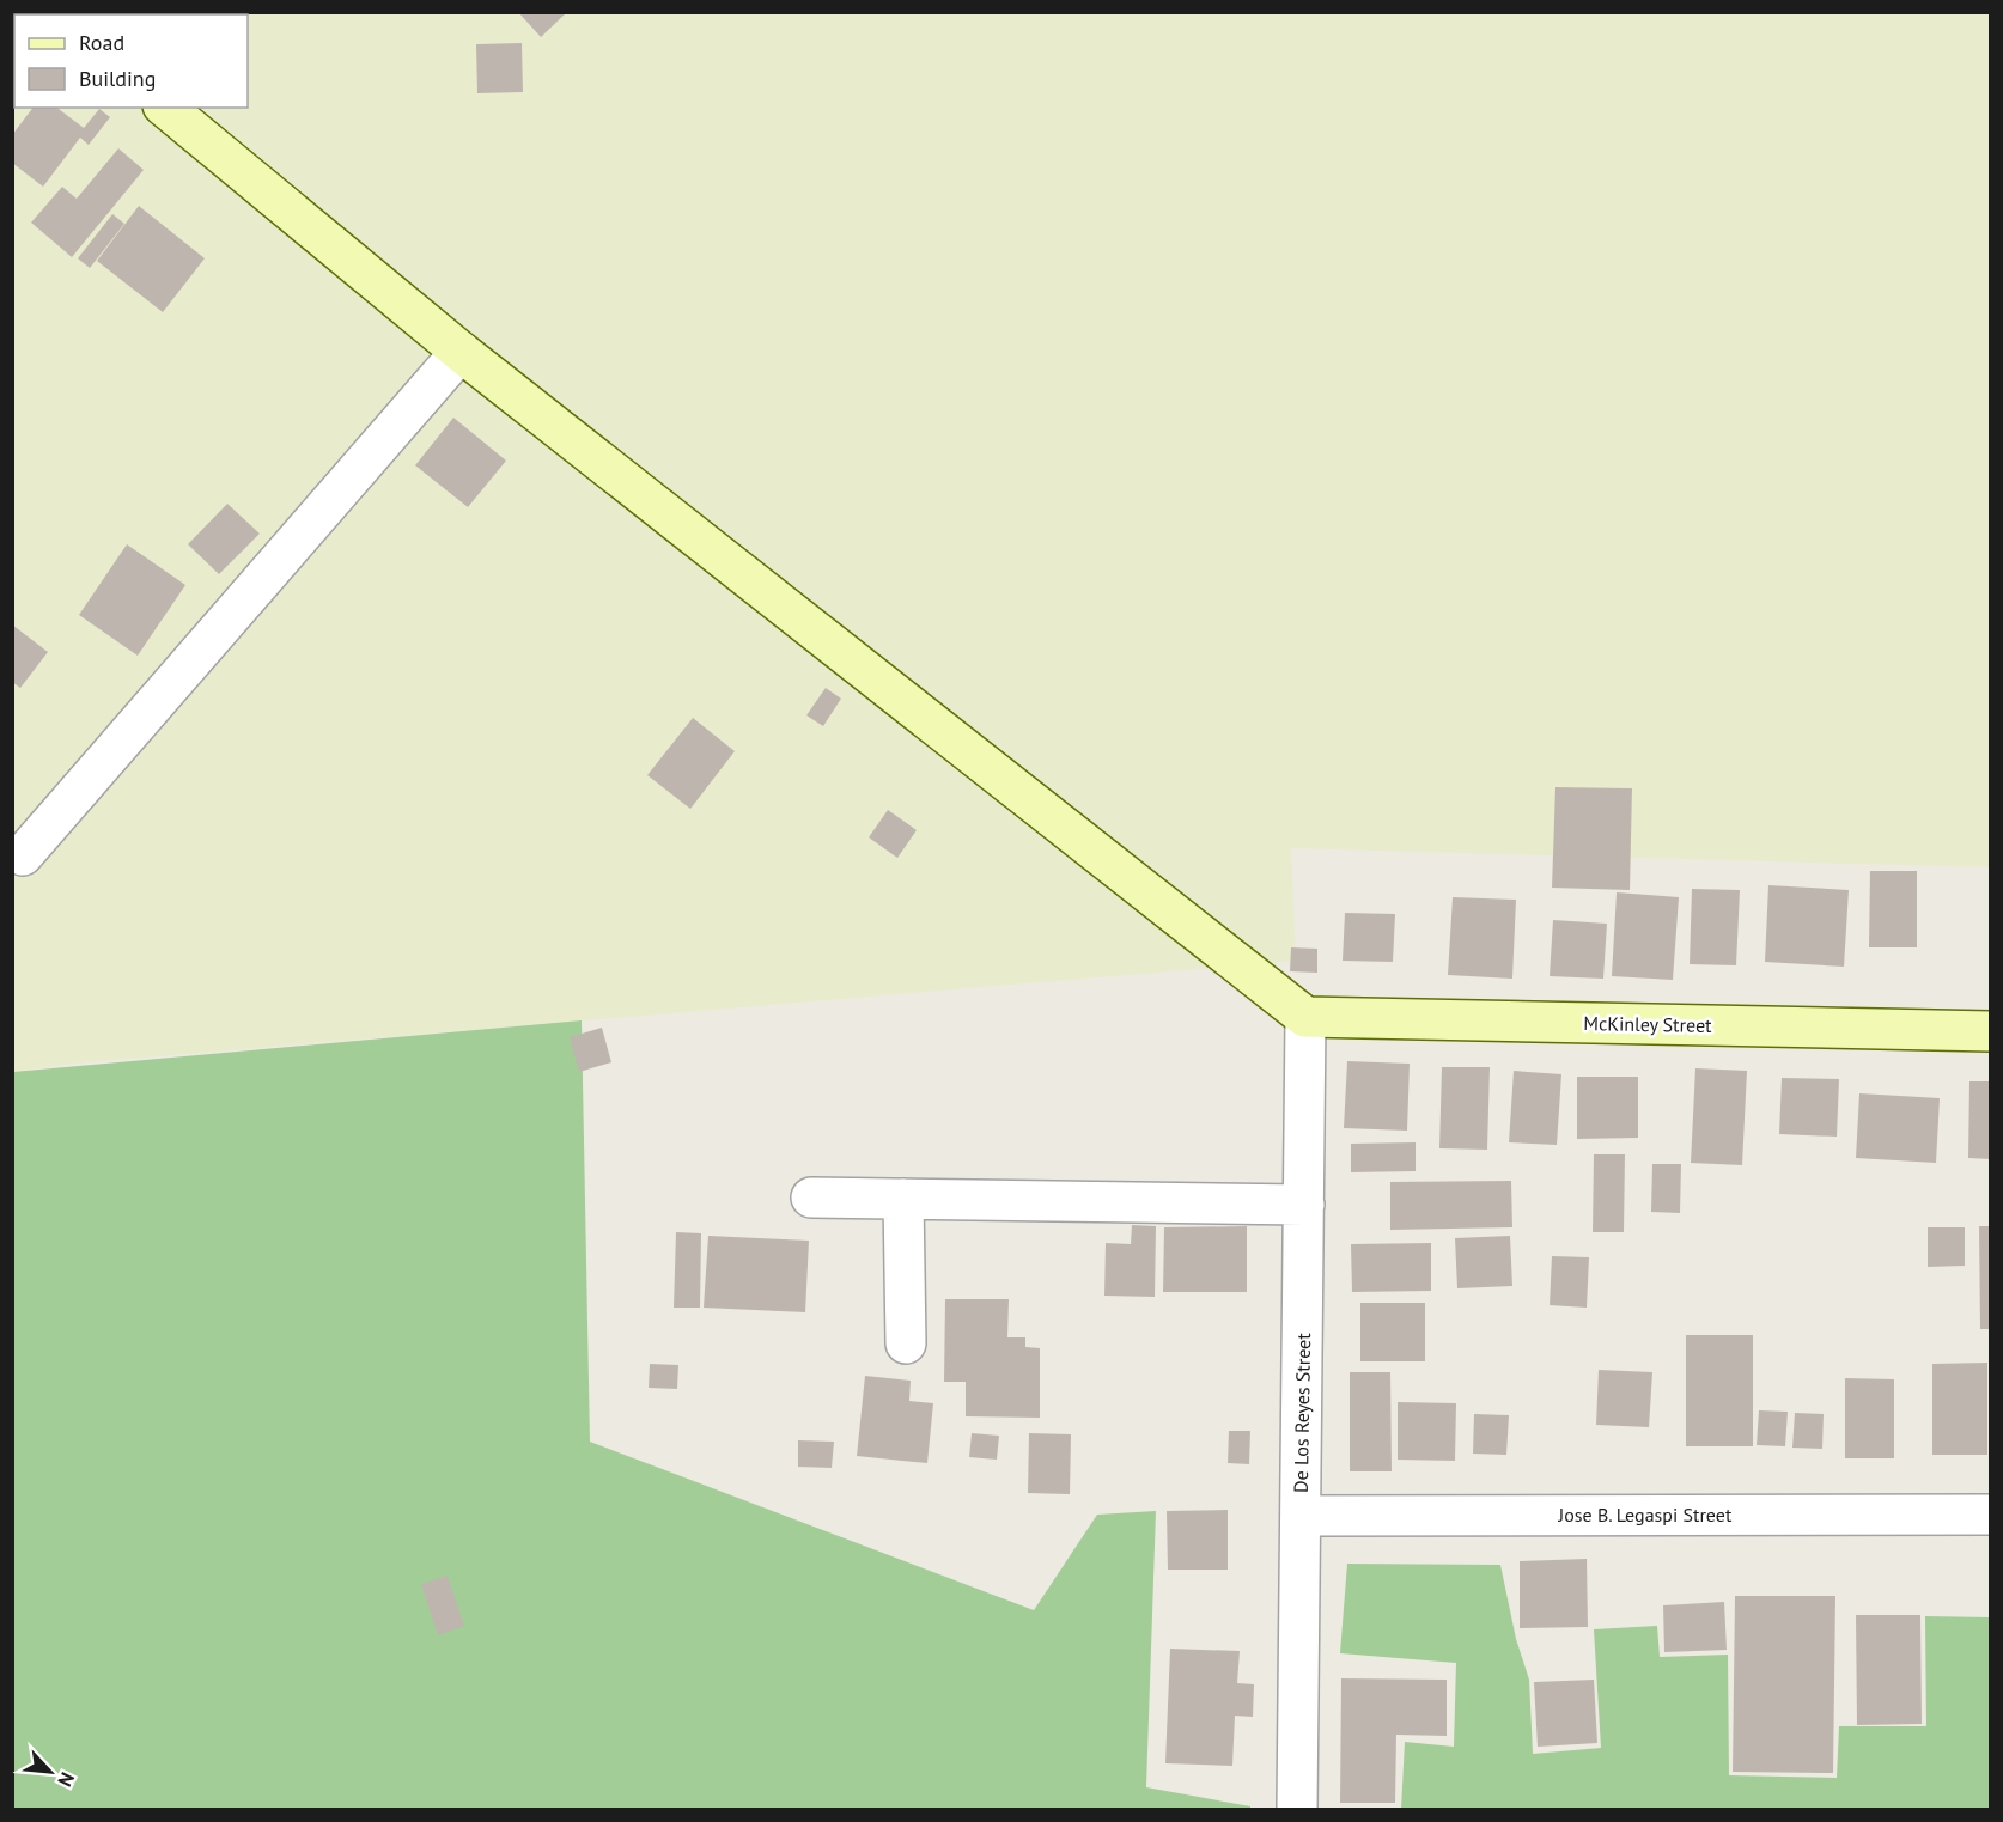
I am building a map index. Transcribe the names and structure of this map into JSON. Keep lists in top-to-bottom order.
{
  "streets": {
    "street": ["McKinley Street", "De Los Reyes Street", "Jose B. Legaspi Street"]
  },
  "crossings": [
    ["McKinley Street", "De Los Reyes Street"],
    ["De Los Reyes Street", "Jose B. Legaspi Street"]
  ],
  "legend": ["Road", "Building"],
  "north": "bottom right"
}
